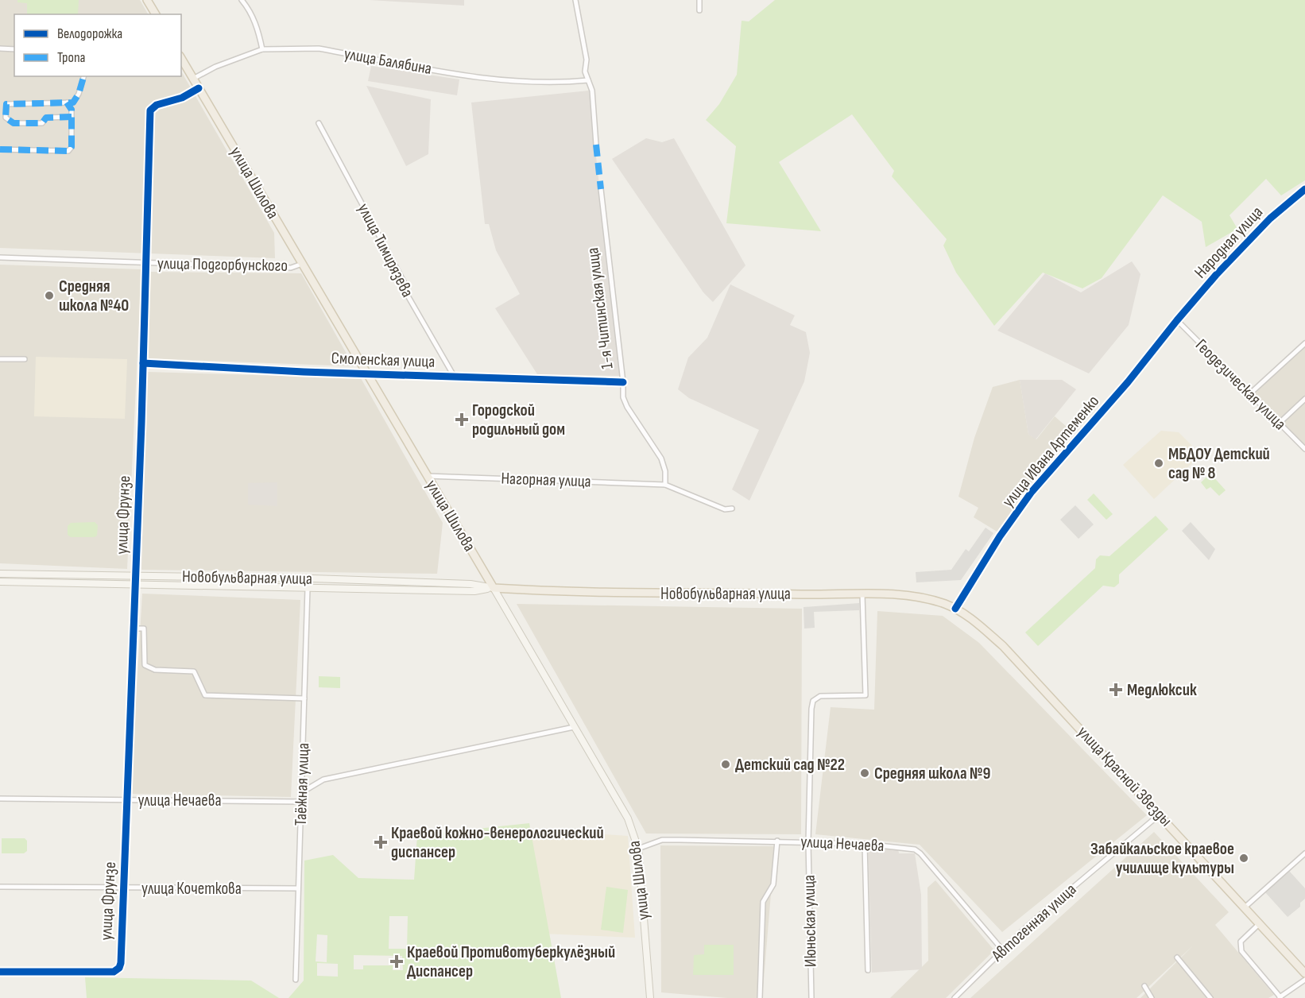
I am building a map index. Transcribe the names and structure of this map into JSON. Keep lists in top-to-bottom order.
{
  "streets": {
    "main road": ["улица Шилова", "Новобульварная улица", "улица Красной Звезды"],
    "street": [
      "улица Балябина",
      "Народная улица",
      "улица Тимирязева",
      "улица Подгорбунского",
      "1-я Читинская улица",
      "Смоленская улица",
      "Геодезическая улица",
      "улица Ивана Артеменко",
      "Нагорная улица",
      "улица Фрунзе",
      "Таёжная улица",
      "улица Нечаева",
      "улица Кочеткова",
      "Июньская улица",
      "Автогенная улица"
    ]
  },
  "crossings": [
    ["улица Балябина", "улица Шилова"],
    ["улица Шилова", "улица Подгорбунского"],
    ["улица Шилова", "Смоленская улица"],
    ["улица Шилова", "Нагорная улица"],
    ["улица Шилова", "улица Фрунзе"],
    ["улица Шилова", "Новобульварная улица"],
    ["улица Шилова", "улица Нечаева"],
    ["Народная улица", "Геодезическая улица"],
    ["Народная улица", "улица Ивана Артеменко"],
    ["улица Тимирязева", "Смоленская улица"],
    ["улица Подгорбунского", "улица Фрунзе"],
    ["1-я Читинская улица", "Смоленская улица"],
    ["1-я Читинская улица", "Нагорная улица"],
    ["Смоленская улица", "улица Фрунзе"],
    ["Геодезическая улица", "улица Ивана Артеменко"],
    ["улица Ивана Артеменко", "Новобульварная улица"],
    ["улица Ивана Артеменко", "улица Красной Звезды"],
    ["улица Фрунзе", "Новобульварная улица"],
    ["улица Фрунзе", "улица Нечаева"],
    ["улица Фрунзе", "улица Кочеткова"],
    ["Новобульварная улица", "улица Красной Звезды"],
    ["Новобульварная улица", "Таёжная улица"],
    ["Новобульварная улица", "Июньская улица"],
    ["улица Красной Звезды", "Автогенная улица"],
    ["Таёжная улица", "улица Нечаева"],
    ["Таёжная улица", "улица Кочеткова"],
    ["улица Нечаева", "Июньская улица"],
    ["улица Нечаева", "Автогенная улица"]
  ],
  "places": {
    "other": [
      "Средняя школа №40",
      "МБДОУ Детский сад № 8",
      "Детский сад №22",
      "Средняя школа №9",
      "Забайкальское краевое училище культуры"
    ],
    "health": [
      "Городской родильный дом",
      "Медлюксик",
      "Краевой кожно-венерологический диспансер",
      "Краевой Противотуберкулёзный Диспансер"
    ]
  },
  "legend": ["Велодорожка", "Тропа"]
}
